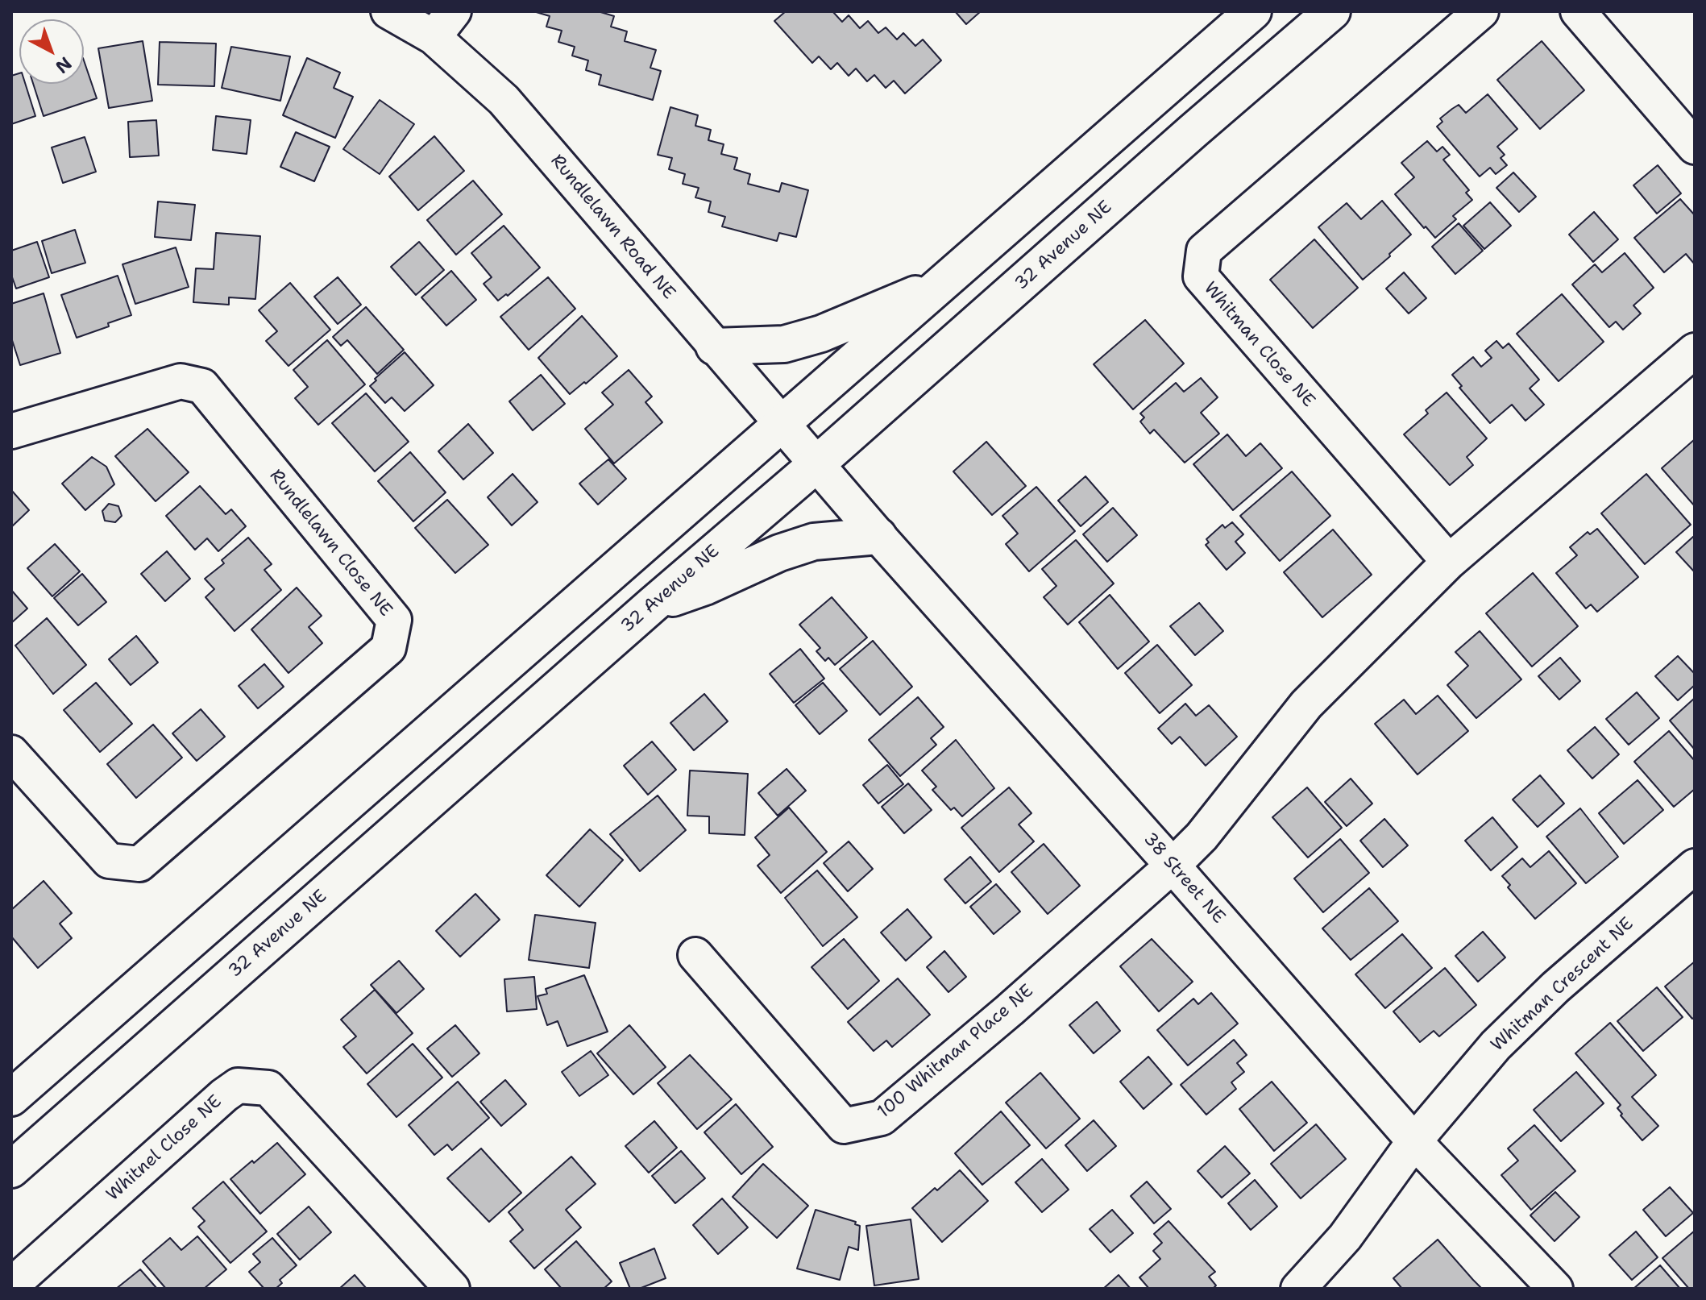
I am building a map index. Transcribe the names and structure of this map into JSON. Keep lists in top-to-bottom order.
{
  "streets": {
    "main road": ["32 Avenue NE"],
    "street": [
      "Rundlelawn Road NE",
      "Whitman Close NE",
      "Rundlelawn Close NE",
      "38 Street NE",
      "Whitman Crescent NE",
      "100 Whitman Place NE",
      "Whitnel Close NE"
    ]
  },
  "crossings": [
    ["Rundlelawn Road NE", "32 Avenue NE"],
    ["Rundlelawn Road NE", "38 Street NE"],
    ["32 Avenue NE", "38 Street NE"],
    ["38 Street NE", "Whitman Crescent NE"],
    ["38 Street NE", "100 Whitman Place NE"]
  ],
  "north": "bottom right"
}
